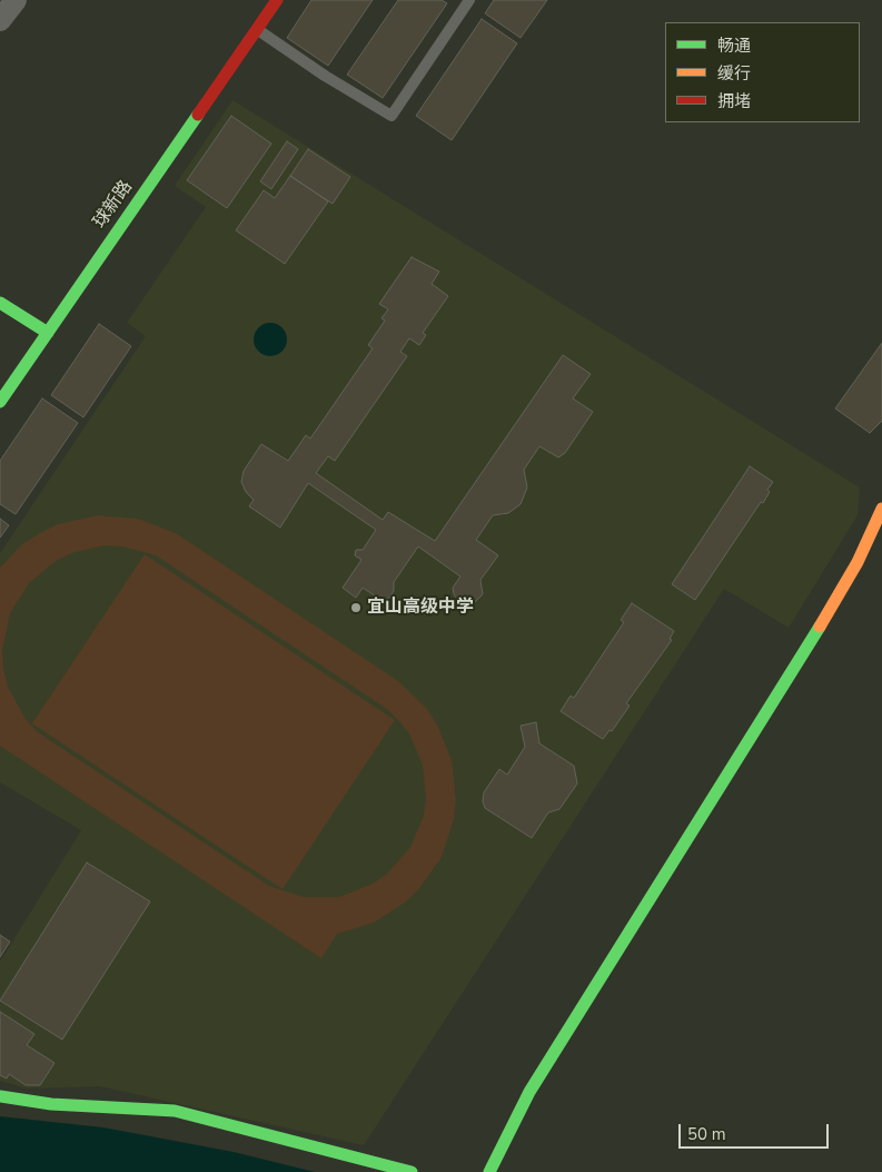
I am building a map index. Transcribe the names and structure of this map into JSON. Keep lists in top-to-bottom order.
{
  "streets": {
    "street": ["球新路"]
  },
  "places": ["宜山高级中学"],
  "legend": ["畅通", "缓行", "拥堵"],
  "scale_bar": "50 m"
}
